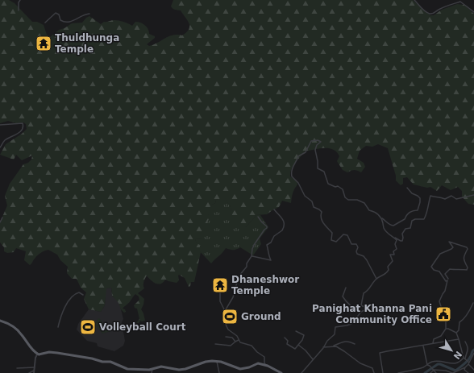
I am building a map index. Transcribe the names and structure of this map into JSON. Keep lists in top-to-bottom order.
{
  "places": {
    "temple": ["Thuldhunga Temple", "Dhaneshwor Temple"],
    "public building": ["Panighat Khanna Pani Community Office"],
    "sports": ["Ground", "Volleyball Court"]
  },
  "north": "bottom right"
}
